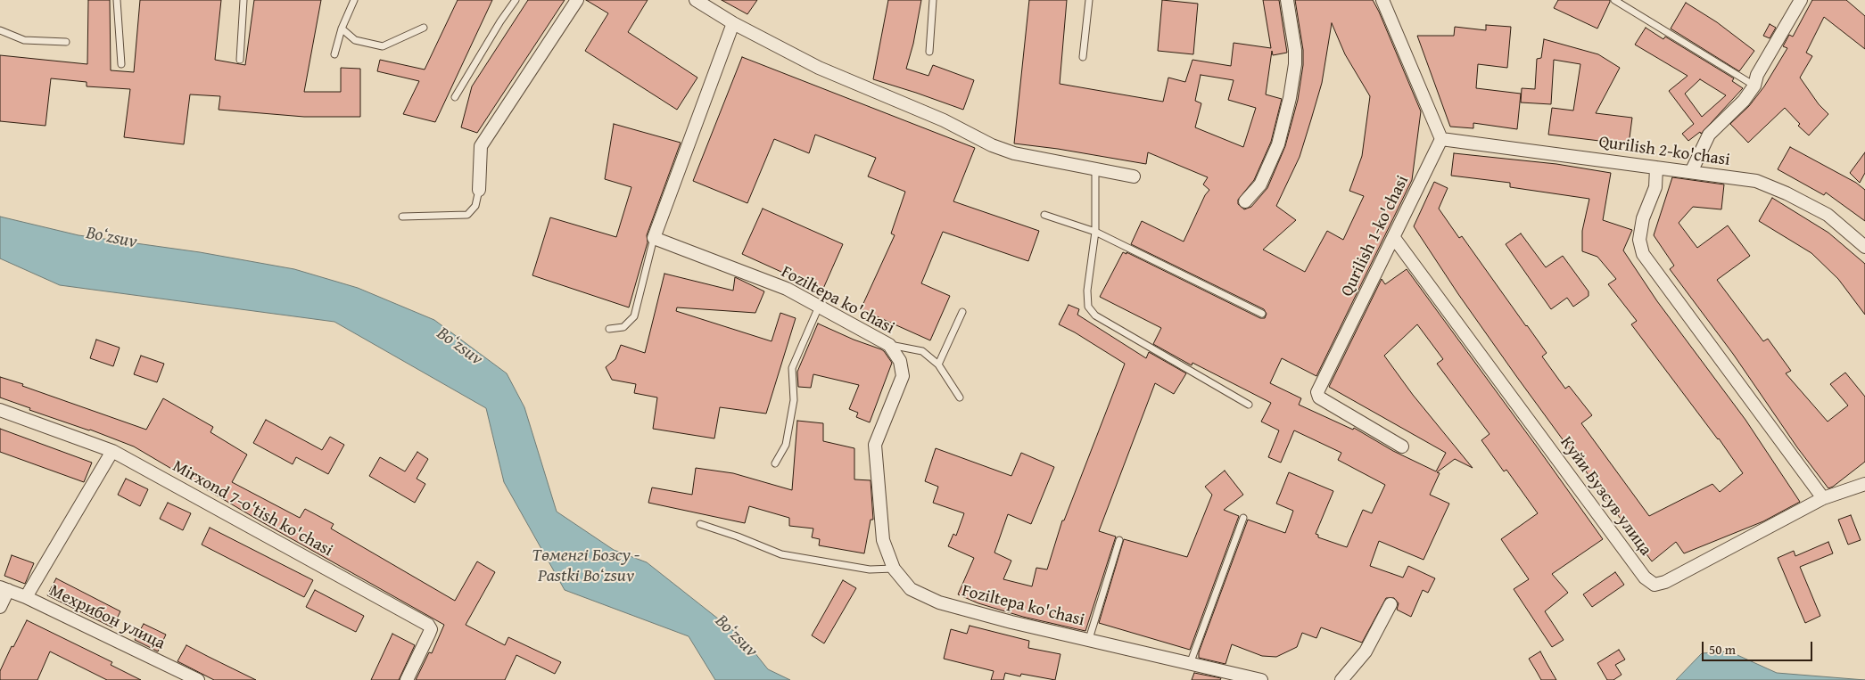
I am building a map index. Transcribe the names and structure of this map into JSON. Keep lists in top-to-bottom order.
{
  "streets": {
    "street": [
      "Qurilish 2-ko'chasi",
      "Qurilish 1-ko'chasi",
      "Foziltepa ko'chasi",
      "Куйи Бузсув улица",
      "Mirxond 7-o'tish ko'chasi",
      "Мехрибон улица"
    ]
  },
  "crossings": [
    ["Qurilish 2-ko'chasi", "Qurilish 1-ko'chasi"],
    ["Qurilish 1-ko'chasi", "Куйи Бузсув улица"]
  ],
  "water": ["Boʻzsuv", "Төменгі Бозсу - Pastki Boʻzsuv"],
  "scale_bar": "50 m"
}
